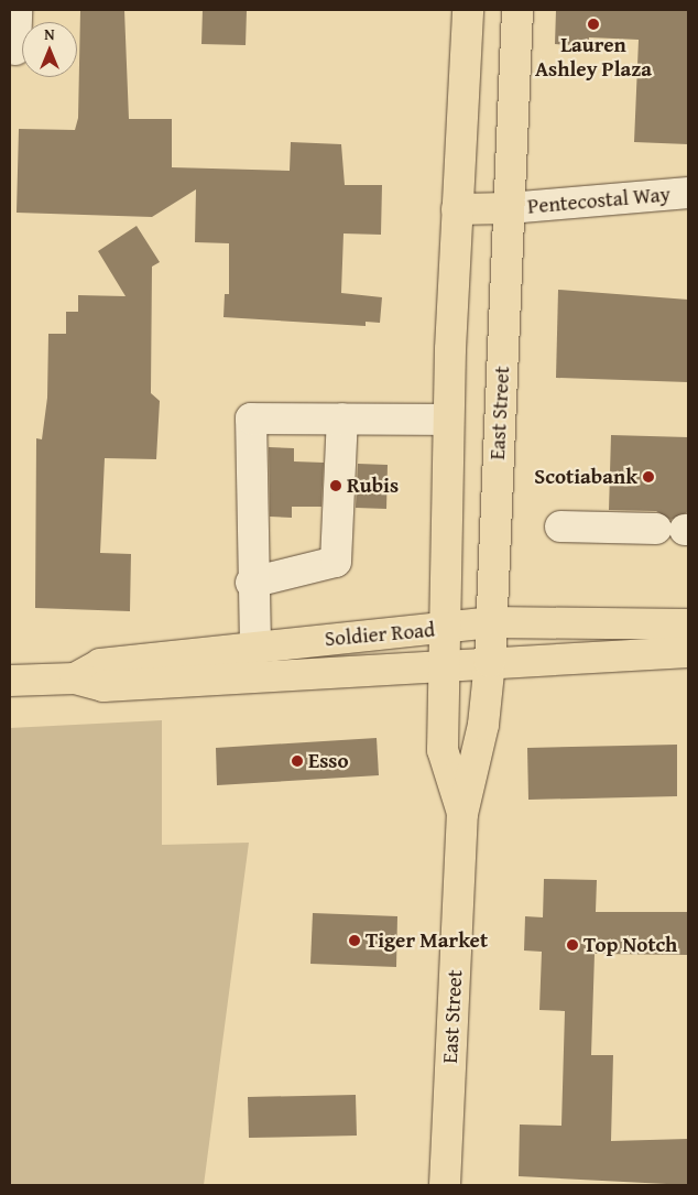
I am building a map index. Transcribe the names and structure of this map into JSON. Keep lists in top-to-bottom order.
{
  "streets": {
    "main road": ["East Street", "Soldier Road"],
    "street": ["Pentecostal Way"]
  },
  "crossings": [
    ["Pentecostal Way", "East Street"],
    ["East Street", "Soldier Road"]
  ],
  "places": [
    "Lauren Ashley Plaza",
    "Scotiabank",
    "Rubis",
    "Esso",
    "Tiger Market",
    "Top Notch"
  ],
  "north": "top"
}
